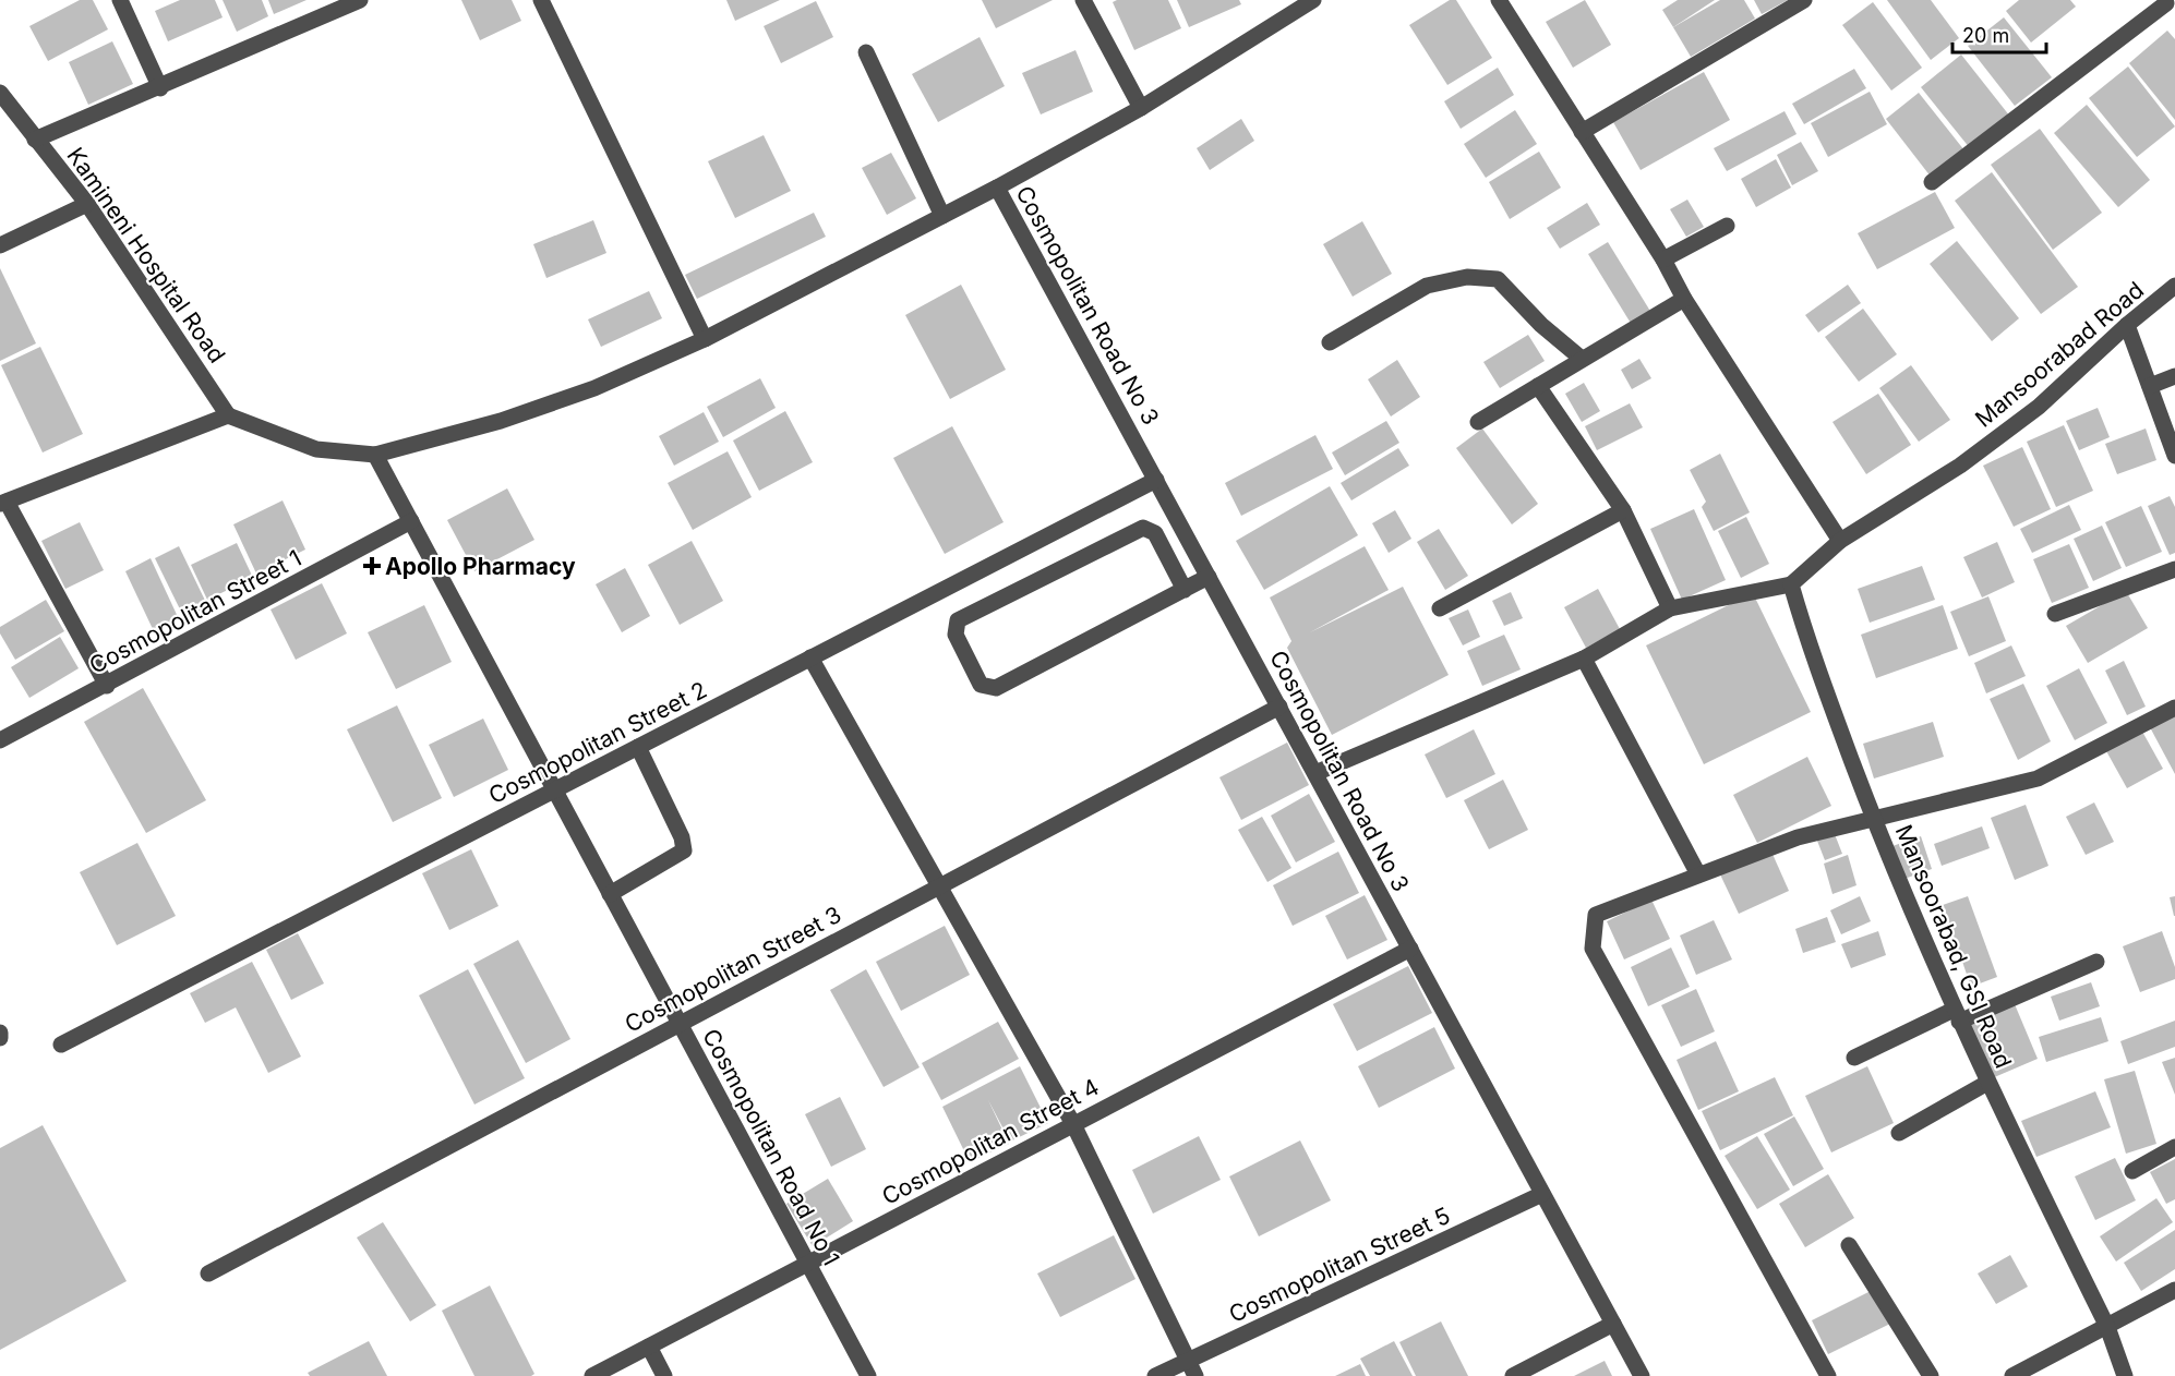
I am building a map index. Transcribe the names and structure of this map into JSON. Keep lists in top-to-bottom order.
{
  "streets": {
    "street": [
      "Kamineni Hospital Road",
      "Cosmopolitan Road No 3",
      "Mansoorabad Road",
      "Cosmopolitan Street 1",
      "Cosmopolitan Street 2",
      "Mansoorabad, GSI Road",
      "Cosmopolitan Street 3",
      "Cosmopolitan Street 4",
      "Cosmopolitan Road No 1",
      "Cosmopolitan Street 5"
    ]
  },
  "crossings": [
    ["Cosmopolitan Road No 3", "Cosmopolitan Street 2"],
    ["Cosmopolitan Road No 3", "Cosmopolitan Street 3"],
    ["Cosmopolitan Road No 3", "Cosmopolitan Street 4"],
    ["Cosmopolitan Road No 3", "Cosmopolitan Street 5"],
    ["Cosmopolitan Street 1", "Cosmopolitan Road No 1"],
    ["Cosmopolitan Street 2", "Cosmopolitan Road No 1"],
    ["Cosmopolitan Street 3", "Cosmopolitan Road No 1"],
    ["Cosmopolitan Street 4", "Cosmopolitan Road No 1"]
  ],
  "places": {
    "health": ["Apollo Pharmacy"]
  },
  "scale_bar": "20 m"
}
